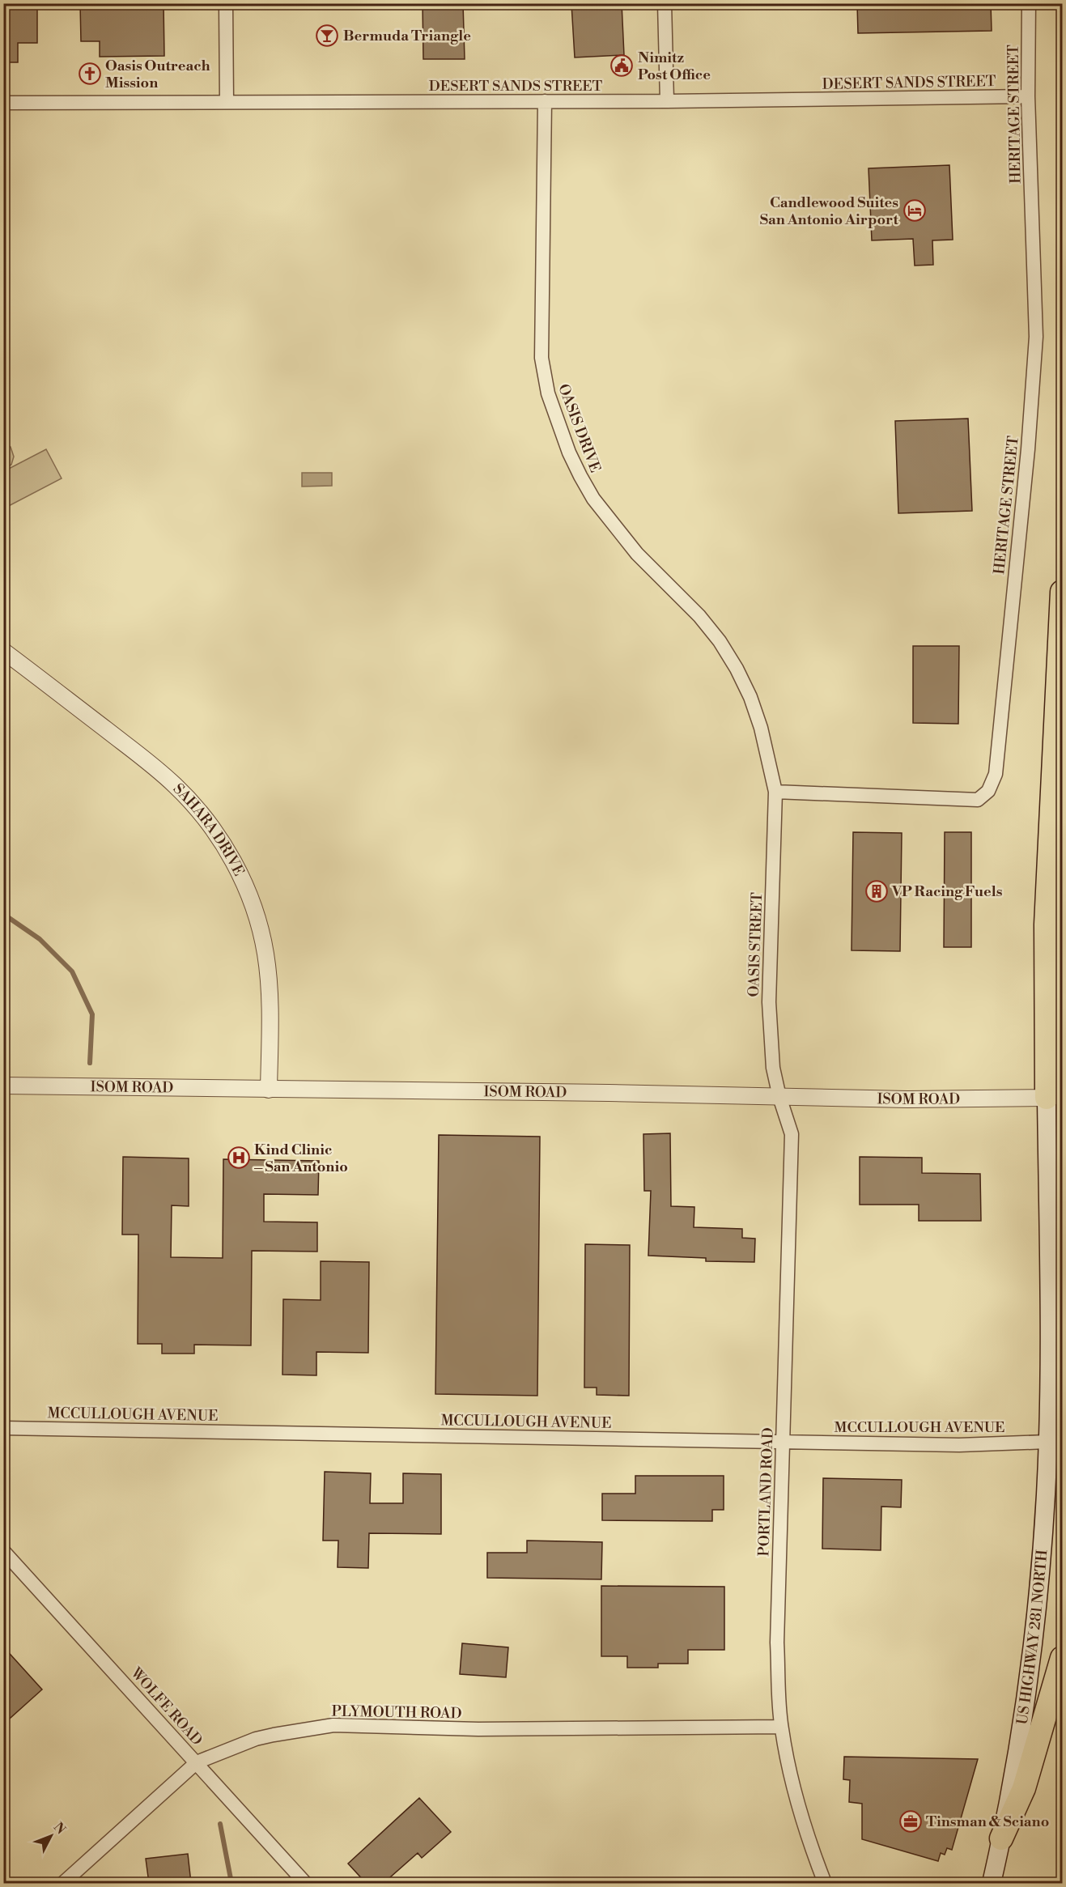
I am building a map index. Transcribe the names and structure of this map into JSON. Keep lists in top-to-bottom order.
{
  "streets": {
    "main road": ["US HIGHWAY 281 NORTH"],
    "street": [
      "DESERT SANDS STREET",
      "HERITAGE STREET",
      "OASIS DRIVE",
      "SAHARA DRIVE",
      "OASIS STREET",
      "ISOM ROAD",
      "MCCULLOUGH AVENUE",
      "PORTLAND ROAD",
      "WOLFE ROAD",
      "PLYMOUTH ROAD"
    ]
  },
  "crossings": [
    ["DESERT SANDS STREET", "HERITAGE STREET"],
    ["DESERT SANDS STREET", "OASIS DRIVE"],
    ["HERITAGE STREET", "OASIS DRIVE"],
    ["HERITAGE STREET", "OASIS STREET"],
    ["OASIS DRIVE", "OASIS STREET"],
    ["SAHARA DRIVE", "ISOM ROAD"],
    ["OASIS STREET", "ISOM ROAD"],
    ["OASIS STREET", "PORTLAND ROAD"],
    ["ISOM ROAD", "PORTLAND ROAD"],
    ["ISOM ROAD", "US HIGHWAY 281 NORTH"],
    ["MCCULLOUGH AVENUE", "PORTLAND ROAD"],
    ["MCCULLOUGH AVENUE", "US HIGHWAY 281 NORTH"],
    ["PORTLAND ROAD", "PLYMOUTH ROAD"],
    ["WOLFE ROAD", "PLYMOUTH ROAD"]
  ],
  "places": {
    "bar": ["Bermuda Triangle"],
    "public building": ["Nimitz Post Office"],
    "church": ["Oasis Outreach Mission"],
    "hotel": ["Candlewood Suites San Antonio Airport"],
    "building": ["VP Racing Fuels"],
    "hospital": ["Kind Clinic – San Antonio"],
    "office": ["Tinsman & Sciano"]
  },
  "north": "top right"
}
